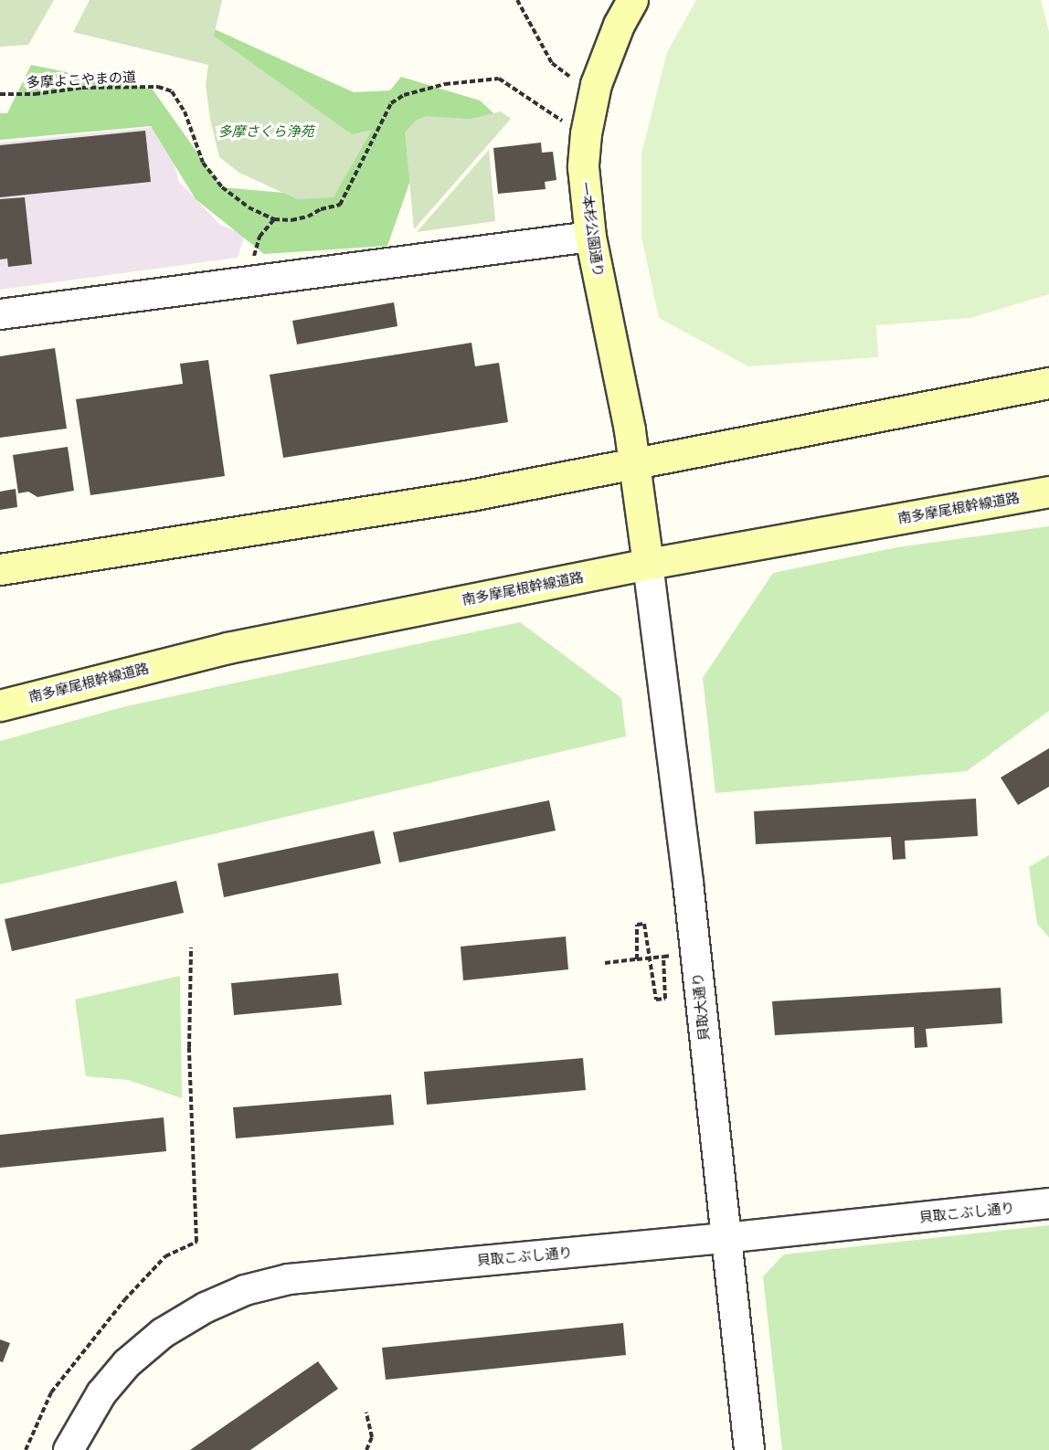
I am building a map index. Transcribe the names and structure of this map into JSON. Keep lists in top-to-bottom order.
{
  "streets": {
    "main road": ["一本杉公園通り", "南多摩尾根幹線道路"],
    "street": ["貝取大通り", "貝取こぶし通り"],
    "path": ["多摩よこやまの道"]
  },
  "crossings": [
    ["一本杉公園通り", "南多摩尾根幹線道路"],
    ["一本杉公園通り", "貝取大通り"],
    ["南多摩尾根幹線道路", "貝取大通り"],
    ["貝取大通り", "貝取こぶし通り"]
  ],
  "parks": ["多摩さくら浄苑"]
}
